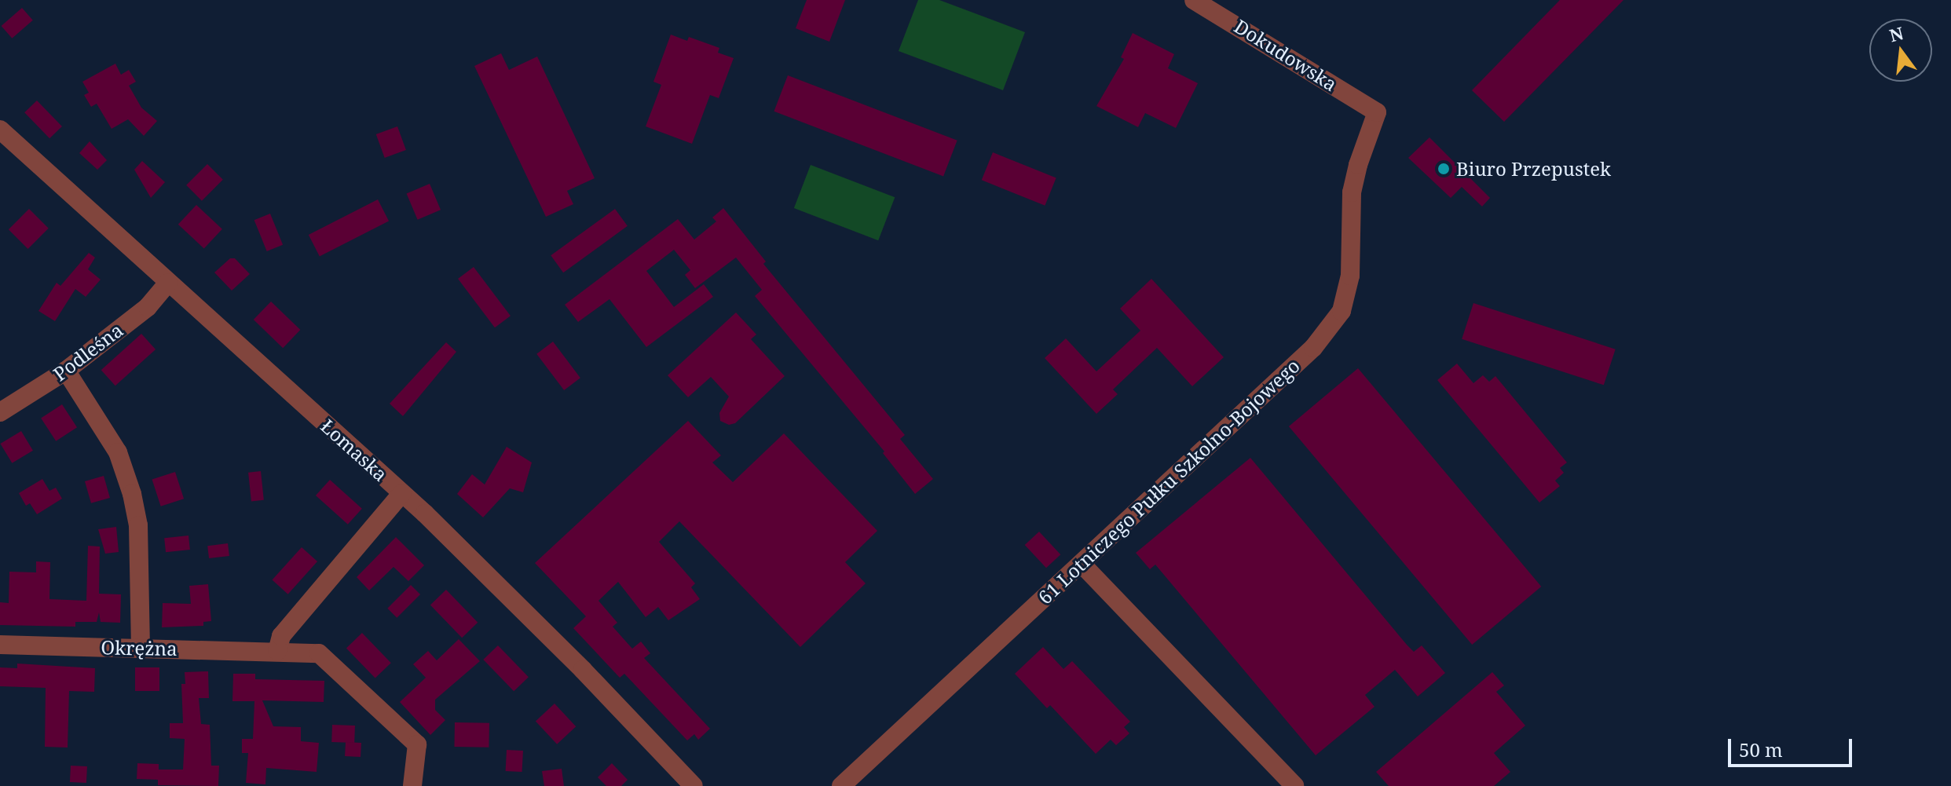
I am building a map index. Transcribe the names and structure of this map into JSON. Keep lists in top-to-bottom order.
{
  "streets": {
    "street": [
      "Dokudowska",
      "Podleśna",
      "Łomaska",
      "61 Lotniczego Pułku Szkolno-Bojowego",
      "Okrężna"
    ]
  },
  "crossings": [
    ["Dokudowska", "61 Lotniczego Pułku Szkolno-Bojowego"],
    ["Podleśna", "Łomaska"]
  ],
  "places": ["Biuro Przepustek"],
  "scale_bar": "50 m",
  "north": "top"
}
